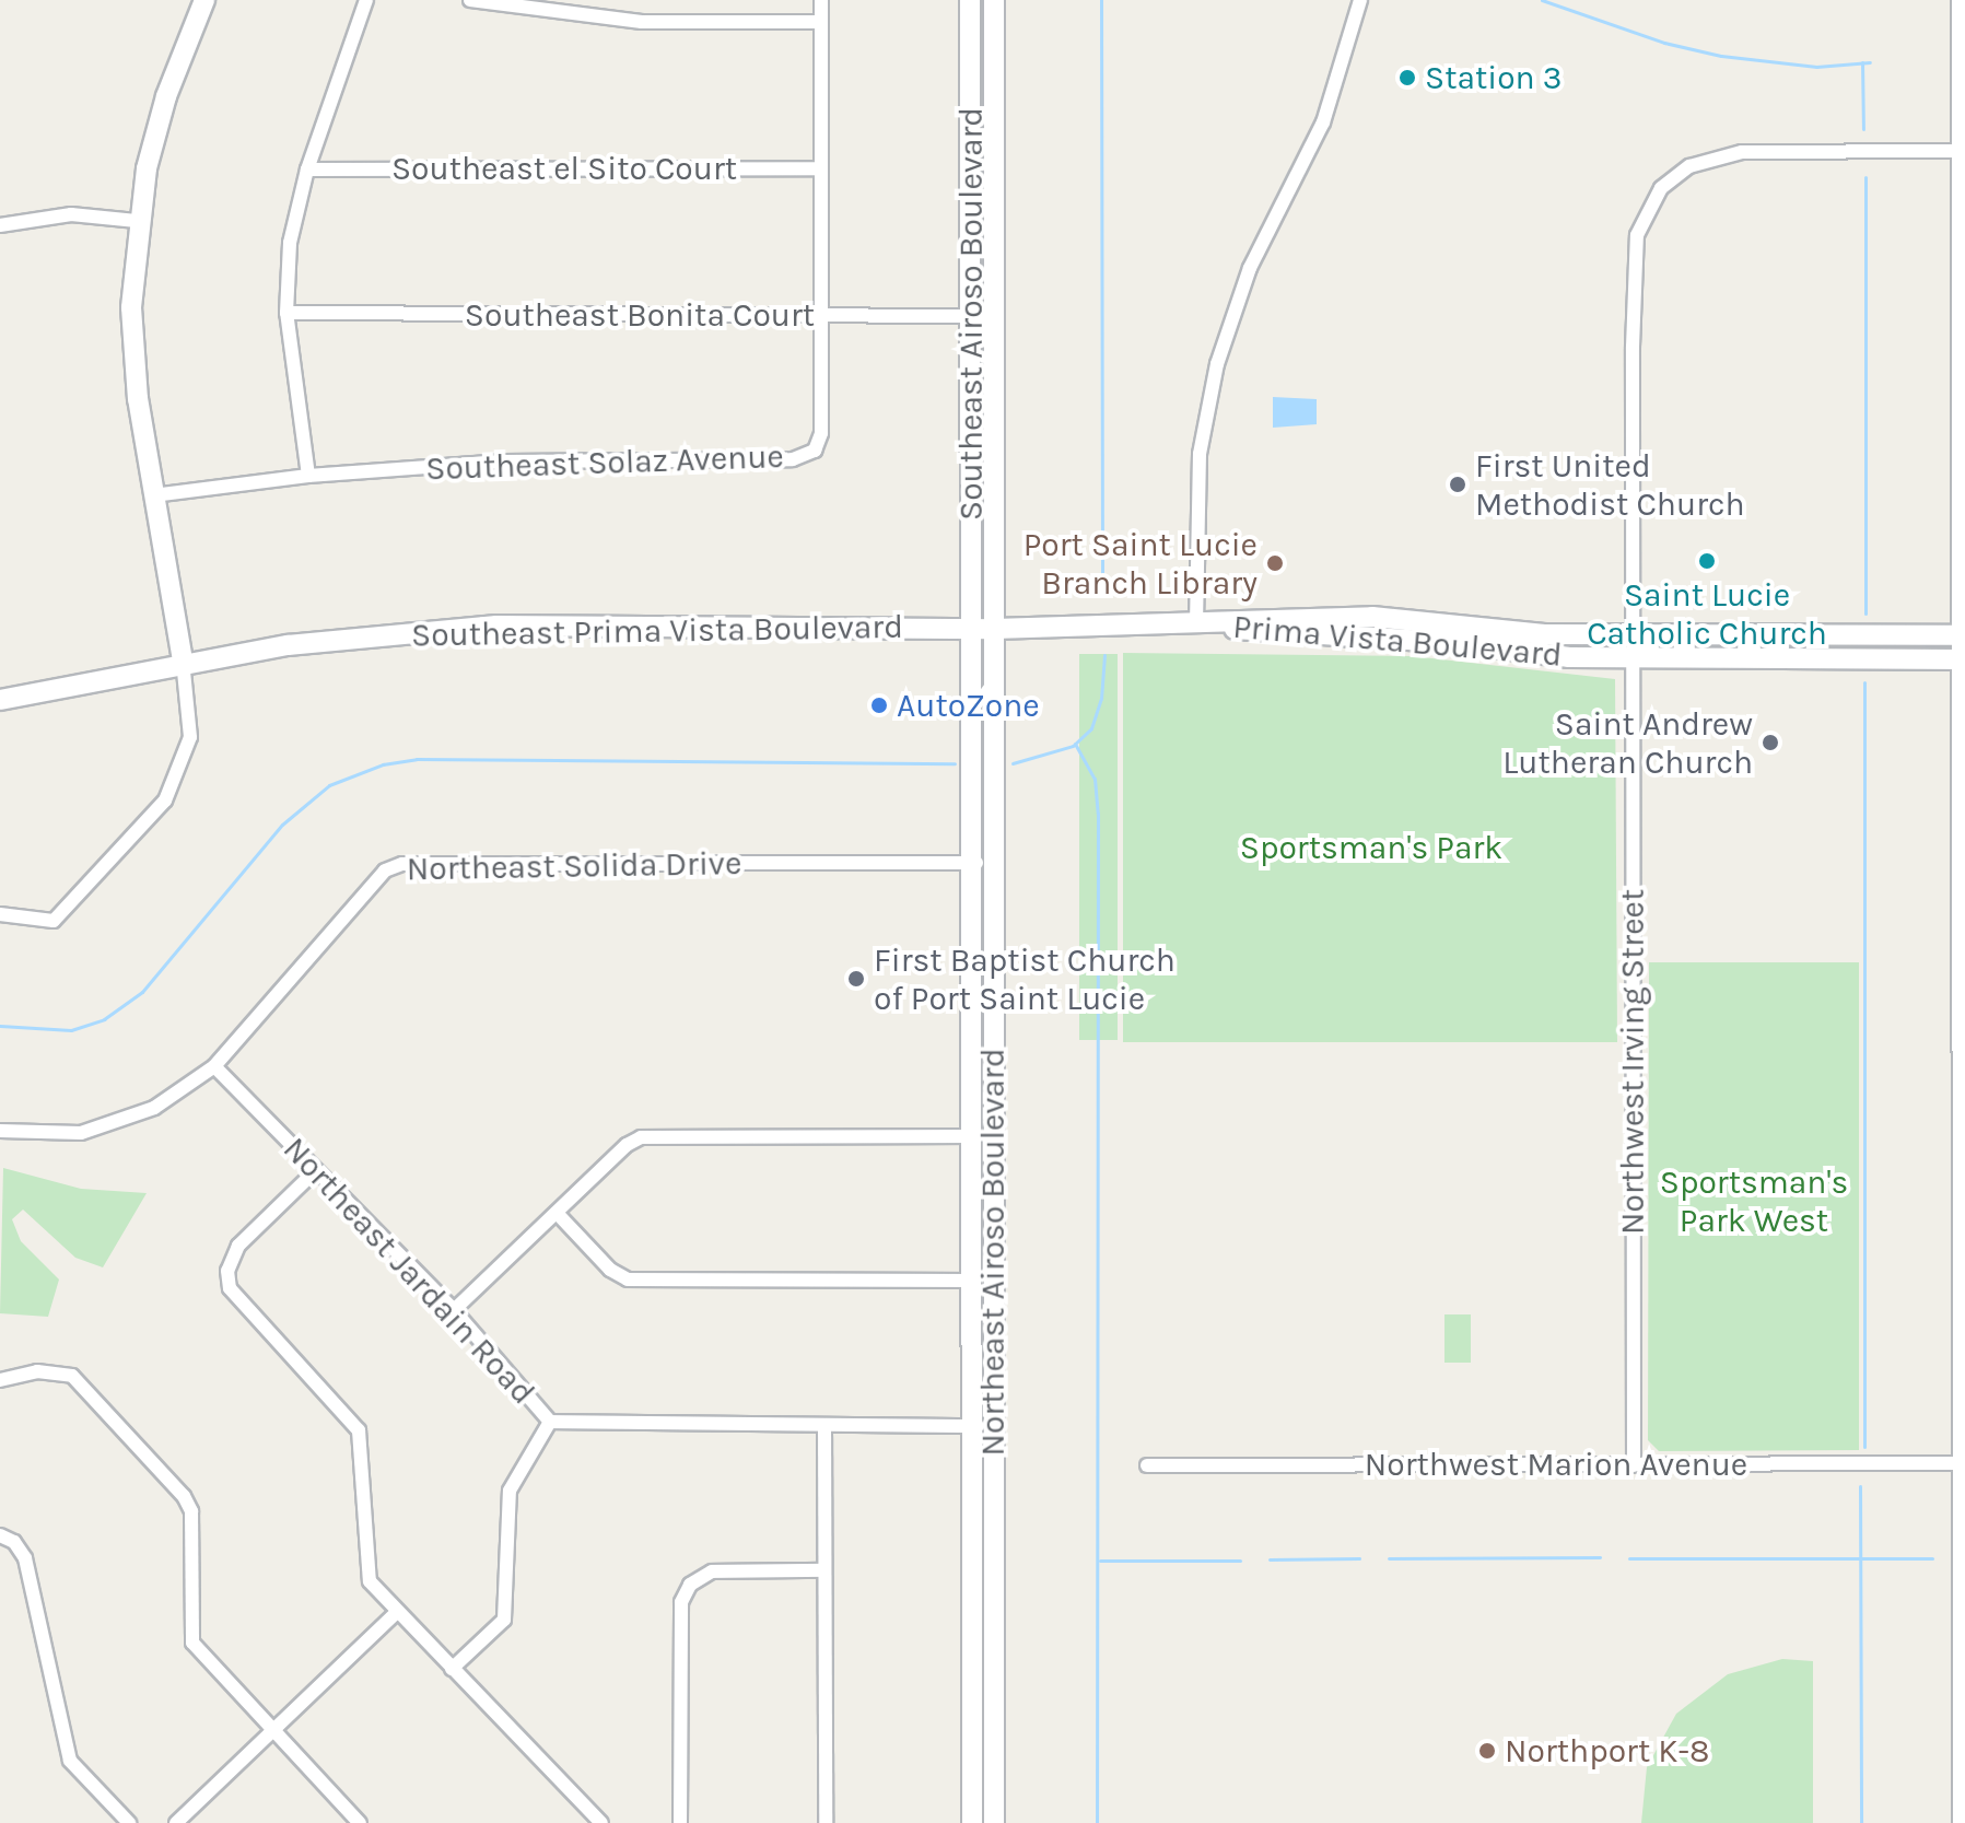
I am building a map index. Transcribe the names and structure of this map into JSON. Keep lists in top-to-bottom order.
{
  "streets": {
    "main road": [
      "Southeast Airoso Boulevard",
      "Southeast Prima Vista Boulevard",
      "Prima Vista Boulevard",
      "Northeast Airoso Boulevard"
    ],
    "street": [
      "Southeast el Sito Court",
      "Southeast Bonita Court",
      "Southeast Solaz Avenue",
      "Northeast Solida Drive",
      "Northwest Irving Street",
      "Northeast Jardain Road",
      "Northwest Marion Avenue"
    ]
  },
  "crossings": [
    ["Southeast el Sito Court", "Southeast Solaz Avenue"],
    ["Southeast Airoso Boulevard", "Southeast Bonita Court"],
    ["Southeast Airoso Boulevard", "Southeast Prima Vista Boulevard"],
    ["Southeast Airoso Boulevard", "Northeast Airoso Boulevard"],
    ["Southeast Bonita Court", "Southeast Solaz Avenue"],
    ["Southeast Prima Vista Boulevard", "Prima Vista Boulevard"],
    ["Southeast Prima Vista Boulevard", "Northeast Airoso Boulevard"],
    ["Prima Vista Boulevard", "Northwest Irving Street"],
    ["Northeast Solida Drive", "Northeast Airoso Boulevard"],
    ["Northeast Solida Drive", "Northeast Jardain Road"],
    ["Northwest Irving Street", "Northwest Marion Avenue"],
    ["Northeast Airoso Boulevard", "Northeast Jardain Road"]
  ],
  "parks": ["Sportsman's Park", "Sportsman's Park West"],
  "places": [
    "Station 3",
    "First United Methodist Church",
    "Saint Lucie Catholic Church",
    "Port Saint Lucie Branch Library",
    "AutoZone",
    "Saint Andrew Lutheran Church",
    "First Baptist Church of Port Saint Lucie",
    "Northport K-8"
  ]
}
